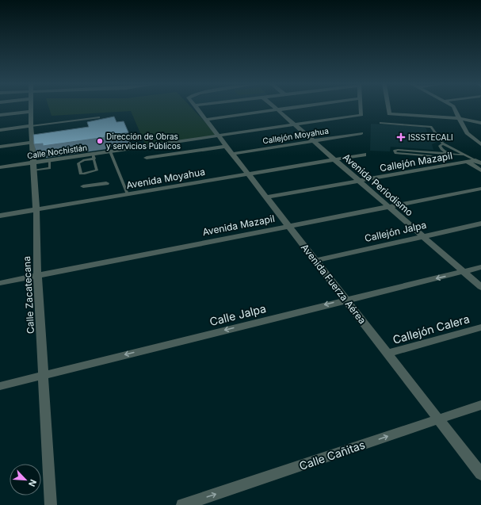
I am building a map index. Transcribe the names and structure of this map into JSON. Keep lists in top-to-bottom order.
{
  "streets": {
    "street": [
      "Callejón Moyahua",
      "Calle Nochistlán",
      "Callejón Mazapil",
      "Avenida Moyahua",
      "Avenida Periodismo",
      "Avenida Mazapil",
      "Callejón Jalpa",
      "Avenida Fuerza Aérea",
      "Calle Zacatecana",
      "Calle Jalpa",
      "Callejón Calera",
      "Calle Cañitas"
    ]
  },
  "crossings": [
    ["Callejón Moyahua", "Avenida Periodismo"],
    ["Callejón Moyahua", "Avenida Fuerza Aérea"],
    ["Calle Nochistlán", "Avenida Periodismo"],
    ["Calle Nochistlán", "Avenida Fuerza Aérea"],
    ["Calle Nochistlán", "Calle Zacatecana"],
    ["Callejón Mazapil", "Avenida Periodismo"],
    ["Callejón Mazapil", "Avenida Fuerza Aérea"],
    ["Avenida Moyahua", "Avenida Periodismo"],
    ["Avenida Moyahua", "Avenida Fuerza Aérea"],
    ["Avenida Moyahua", "Calle Zacatecana"],
    ["Avenida Periodismo", "Avenida Mazapil"],
    ["Avenida Periodismo", "Callejón Jalpa"],
    ["Avenida Periodismo", "Calle Jalpa"],
    ["Avenida Mazapil", "Avenida Fuerza Aérea"],
    ["Avenida Mazapil", "Calle Zacatecana"],
    ["Callejón Jalpa", "Avenida Fuerza Aérea"],
    ["Avenida Fuerza Aérea", "Calle Jalpa"],
    ["Avenida Fuerza Aérea", "Callejón Calera"],
    ["Avenida Fuerza Aérea", "Calle Cañitas"],
    ["Calle Zacatecana", "Calle Jalpa"]
  ],
  "one_way": ["Calle Jalpa", "Calle Cañitas"],
  "places": {
    "health": ["ISSSTECALI"],
    "other": ["Dirección de Obras y servicios Públicos"]
  },
  "north": "bottom right"
}
